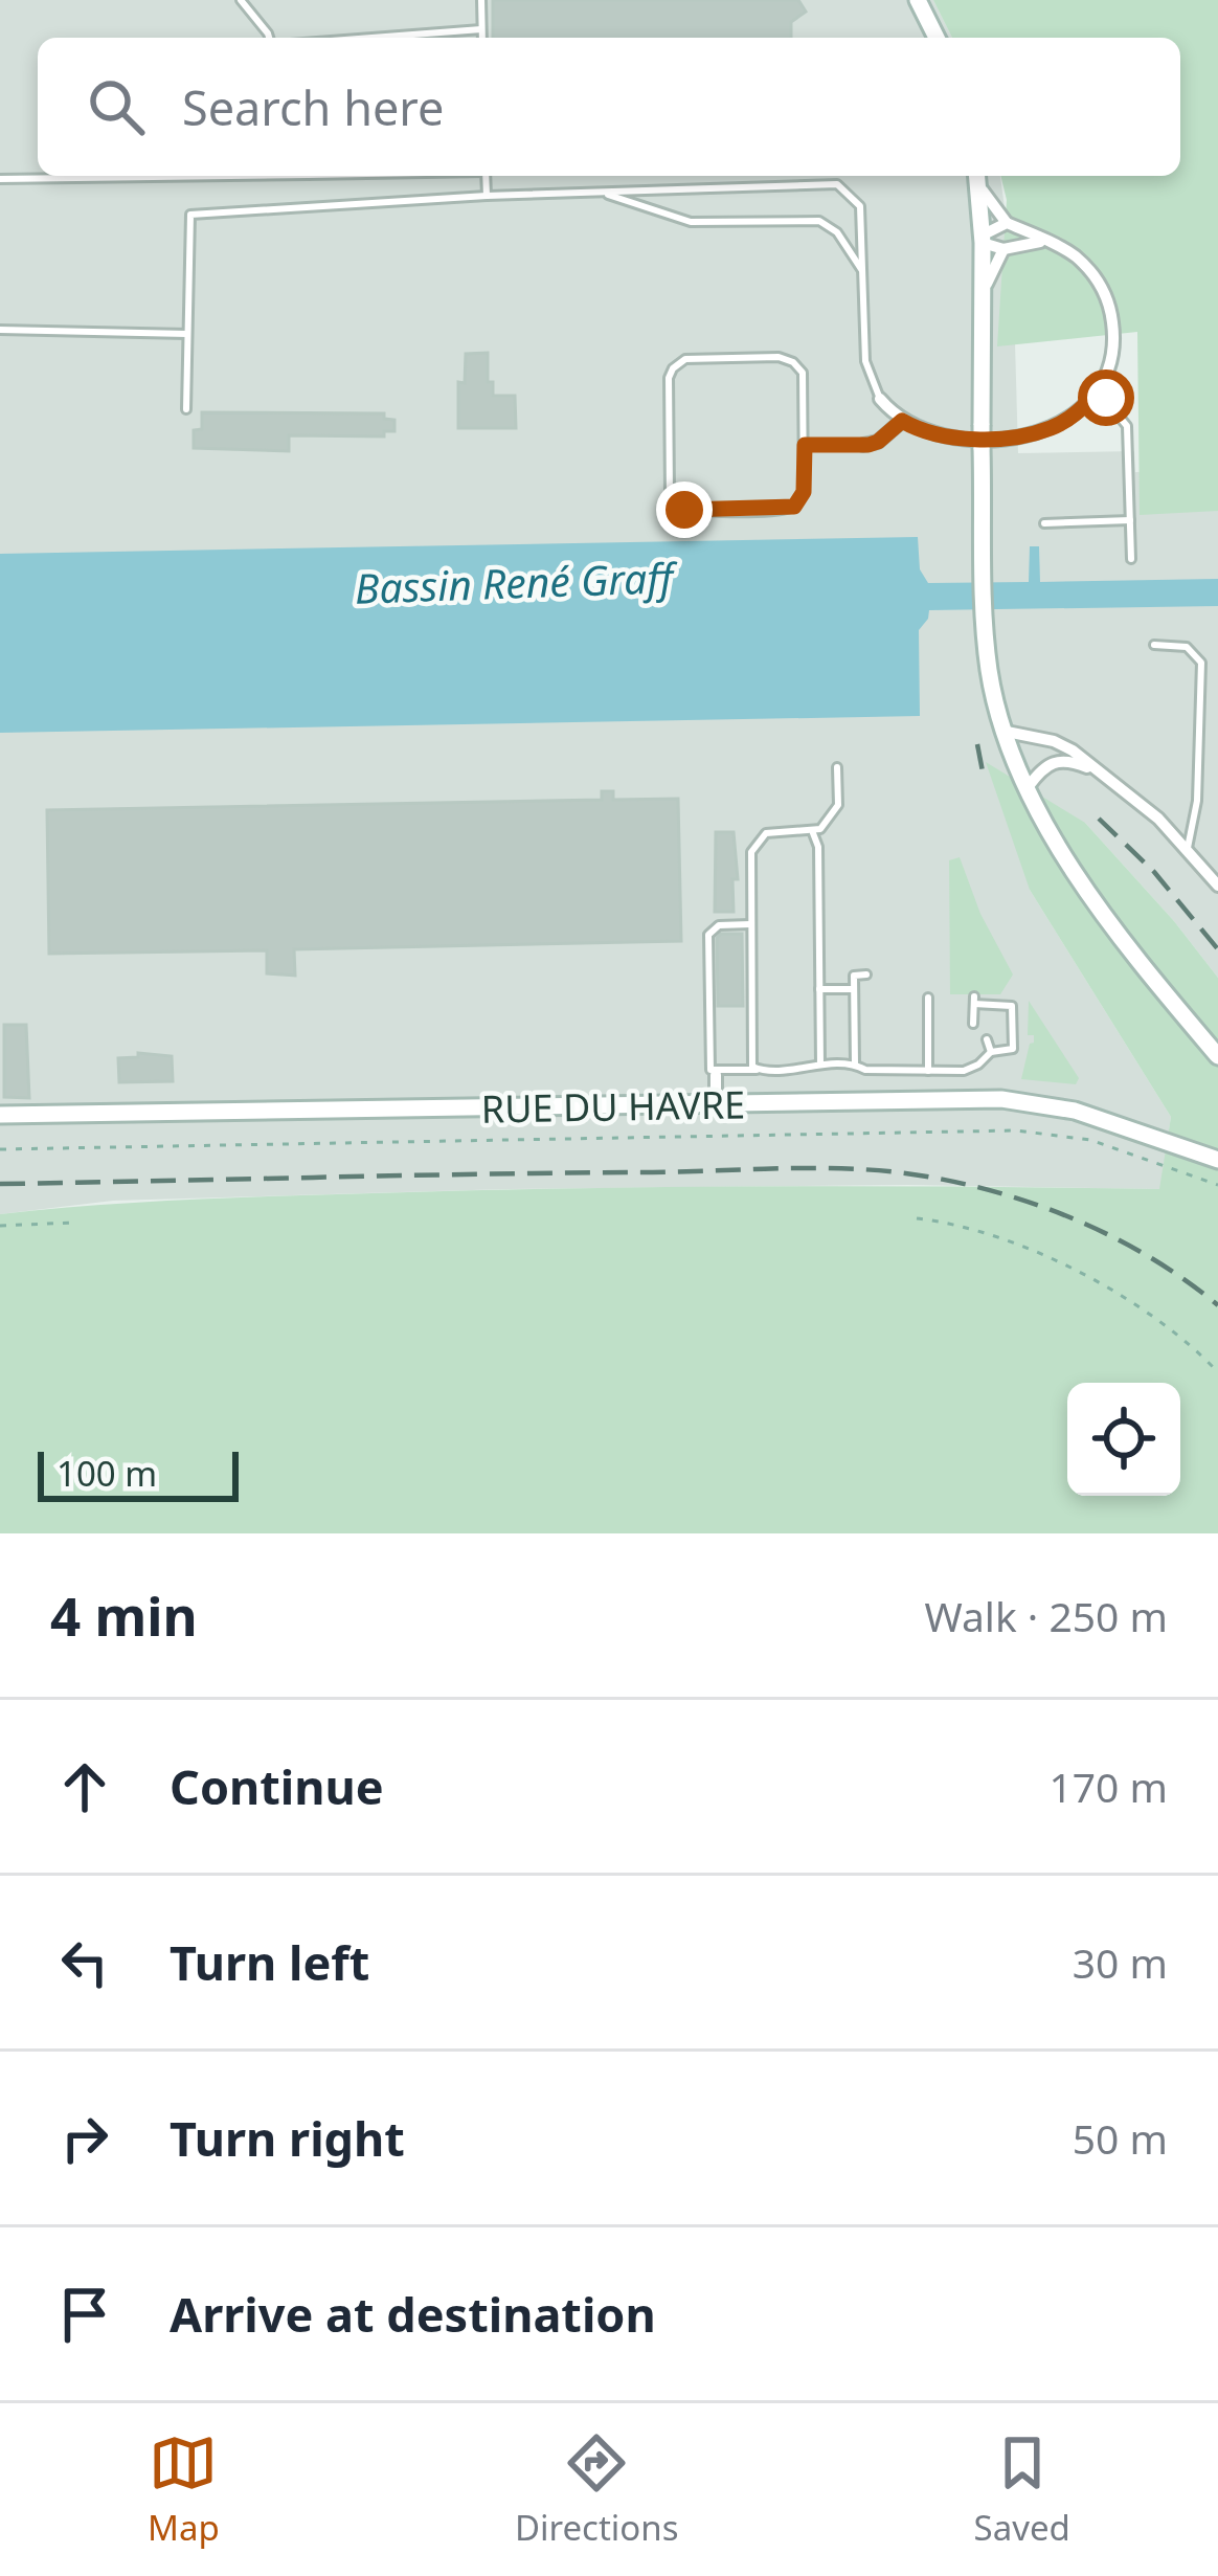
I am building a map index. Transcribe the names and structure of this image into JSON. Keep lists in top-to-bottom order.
{
  "streets": {
    "main road": ["RUE DU HAVRE"]
  },
  "water": ["Bassin René Graff"],
  "scale_bar": "100 m",
  "page": {
    "search": "Search here",
    "scale": "100 m",
    "heading": ["4 min", "Walk · 250 m"],
    "list": [
      ["Continue", "170 m"],
      ["Turn left", "30 m"],
      ["Turn right", "50 m"],
      "Arrive at destination"
    ],
    "nav": ["Map", "Directions", "Saved"]
  }
}
